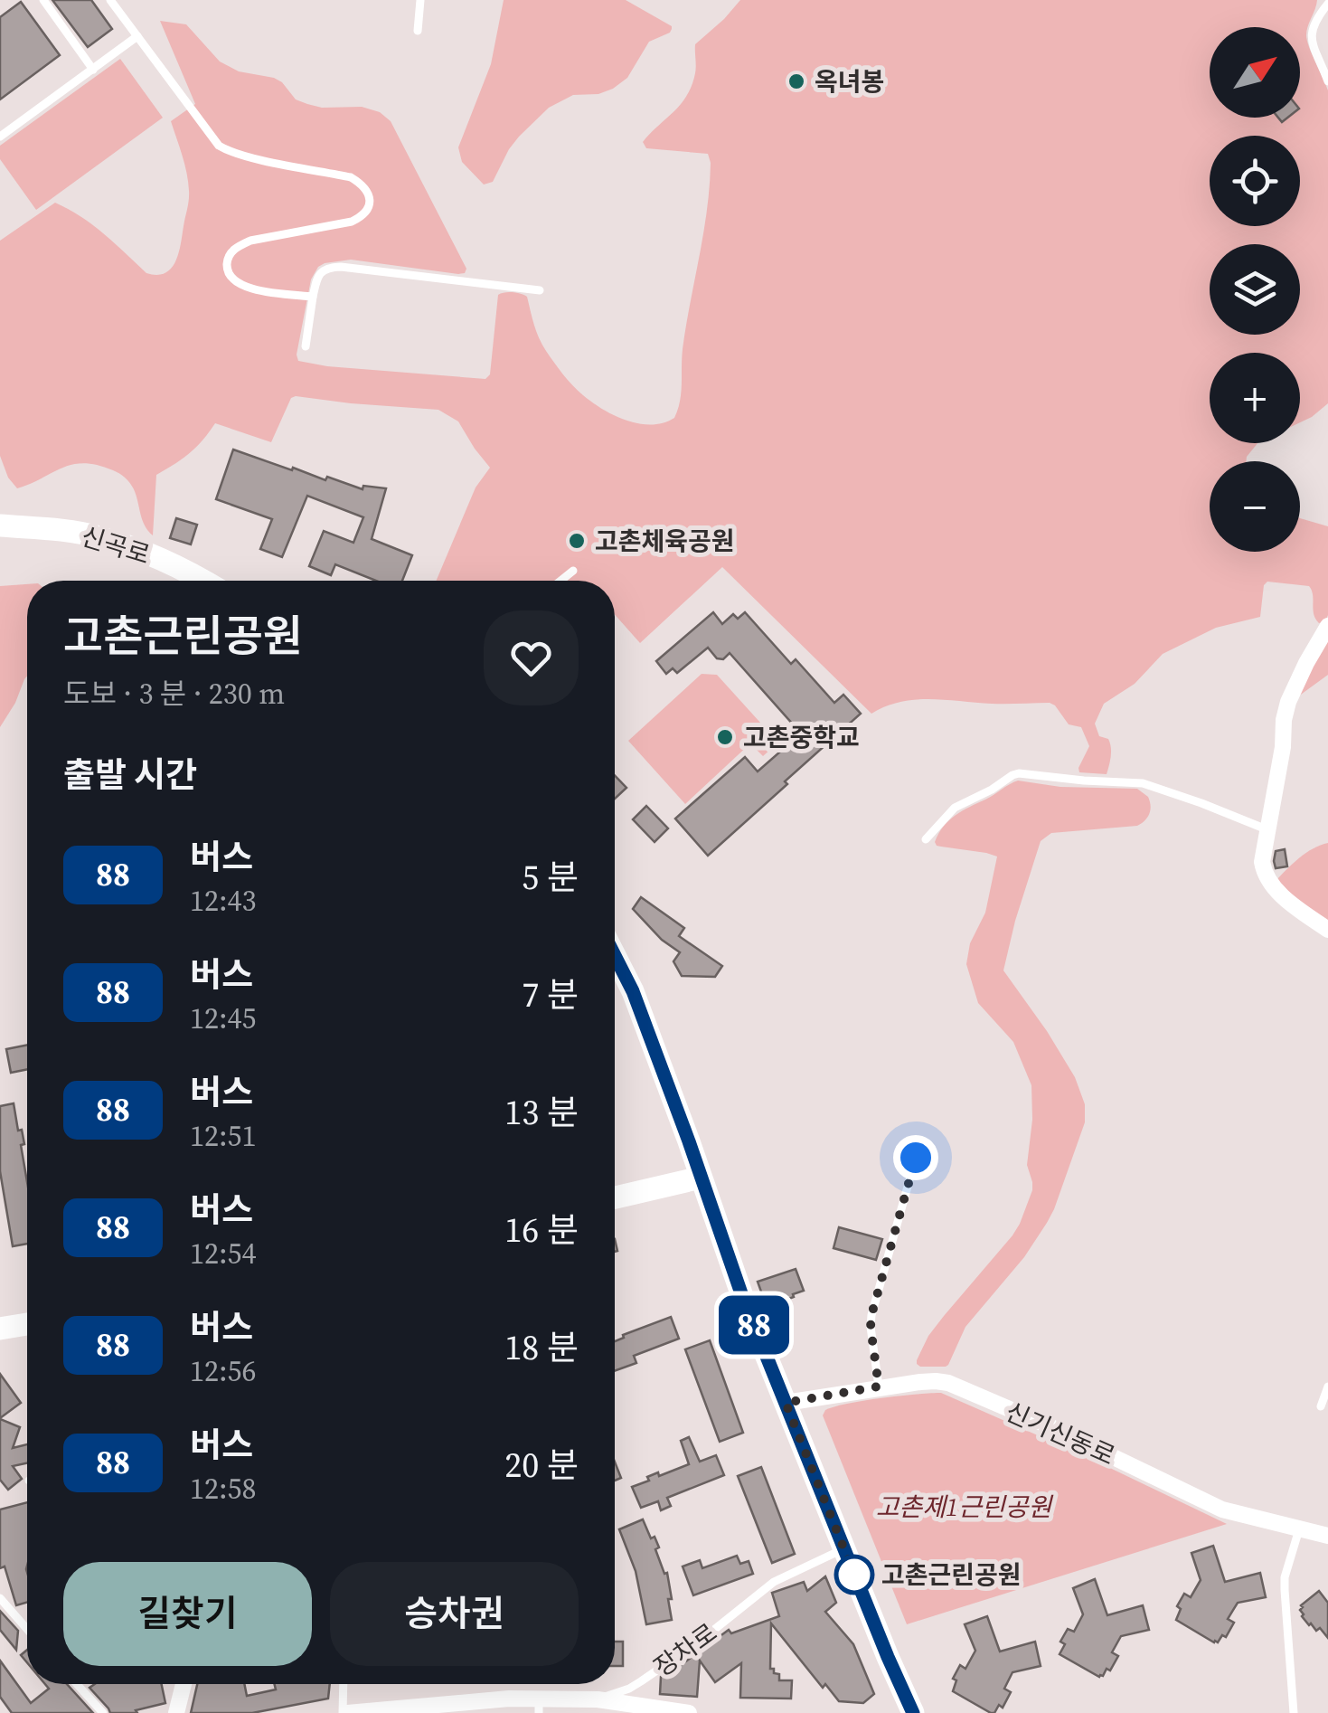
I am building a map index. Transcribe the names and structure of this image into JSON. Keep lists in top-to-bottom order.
{
  "streets": {
    "street": ["신곡로", "신기신동로", "장차로"]
  },
  "parks": ["고촌제1근린공원"],
  "places": [
    "옥녀봉",
    "고촌체육공원",
    "고촌중학교",
    "고촌근린공원"
  ],
  "lines": ["bus line 88"],
  "north": "top right",
  "page": {
    "on_map": "88",
    "map_buttons": ["+", "−"],
    "heading": [
      ["고촌근린공원", "도보 · 3 분 · 230 m"],
      "출발 시간"
    ],
    "list": [
      {
        "mark": "88",
        "name": "버스",
        "note": "12:43",
        "value": "5 분"
      },
      {
        "mark": "88",
        "name": "버스",
        "note": "12:45",
        "value": "7 분"
      },
      {
        "mark": "88",
        "name": "버스",
        "note": "12:51",
        "value": "13 분"
      },
      {
        "mark": "88",
        "name": "버스",
        "note": "12:54",
        "value": "16 분"
      },
      {
        "mark": "88",
        "name": "버스",
        "note": "12:56",
        "value": "18 분"
      },
      {
        "mark": "88",
        "name": "버스",
        "note": "12:58",
        "value": "20 분"
      }
    ],
    "buttons": ["길찾기", "승차권"]
  }
}
